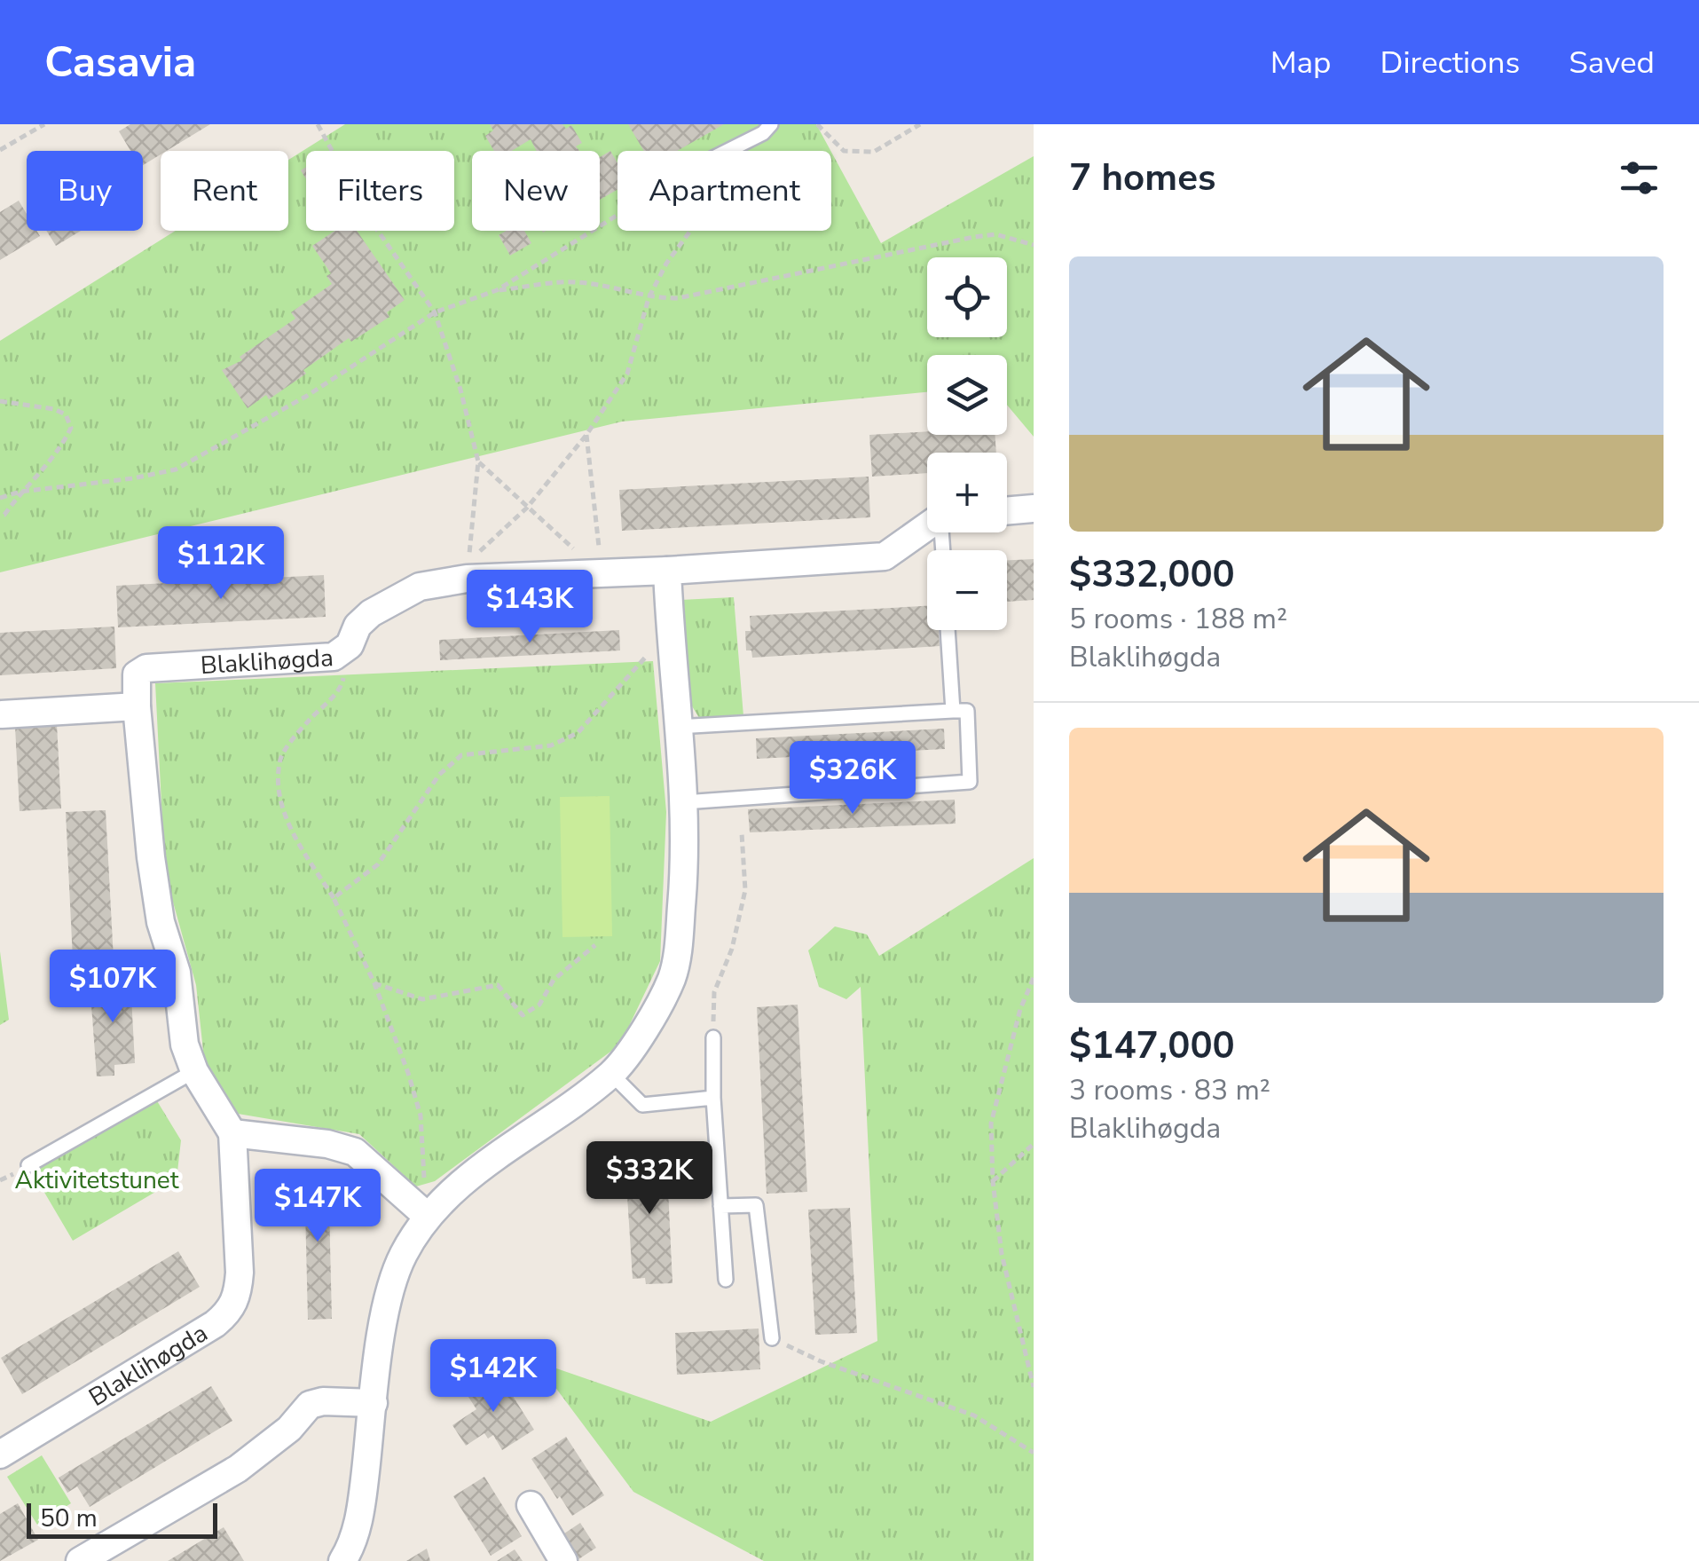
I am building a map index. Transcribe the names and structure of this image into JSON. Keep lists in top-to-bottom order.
{
  "streets": {
    "street": ["Blaklihøgda"]
  },
  "parks": ["Aktivitetstunet"],
  "scale_bar": "50 m",
  "page": {
    "header": "Casavia",
    "nav": ["Map", "Directions", "Saved"],
    "heading": "7 homes",
    "chip": [
      "Buy",
      "Rent",
      "Filters",
      "New",
      "Apartment"
    ],
    "list": [
      {
        "name": "$332,000",
        "note": "5 rooms · 188 m² · Blaklihøgda"
      },
      {
        "name": "$147,000",
        "note": "3 rooms · 83 m² · Blaklihøgda"
      }
    ],
    "map_buttons": ["+", "−"],
    "price": [
      "$112K",
      "$143K",
      "$326K",
      "$107K",
      "$332K",
      "$147K",
      "$142K"
    ],
    "scale": "50 m"
  }
}
